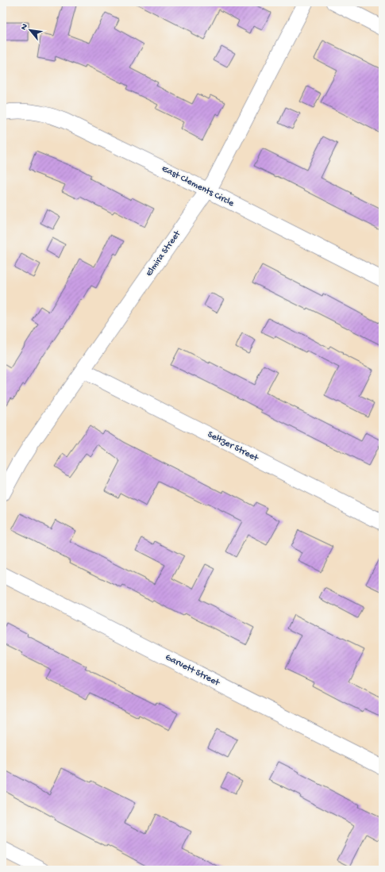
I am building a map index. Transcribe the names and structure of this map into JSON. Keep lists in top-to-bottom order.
{
  "streets": {
    "street": [
      "East Clements Circle",
      "Elmira Street",
      "Seltzer Street",
      "Garvett Street"
    ]
  },
  "crossings": [
    ["East Clements Circle", "Elmira Street"],
    ["Elmira Street", "Seltzer Street"]
  ],
  "north": "top left"
}
